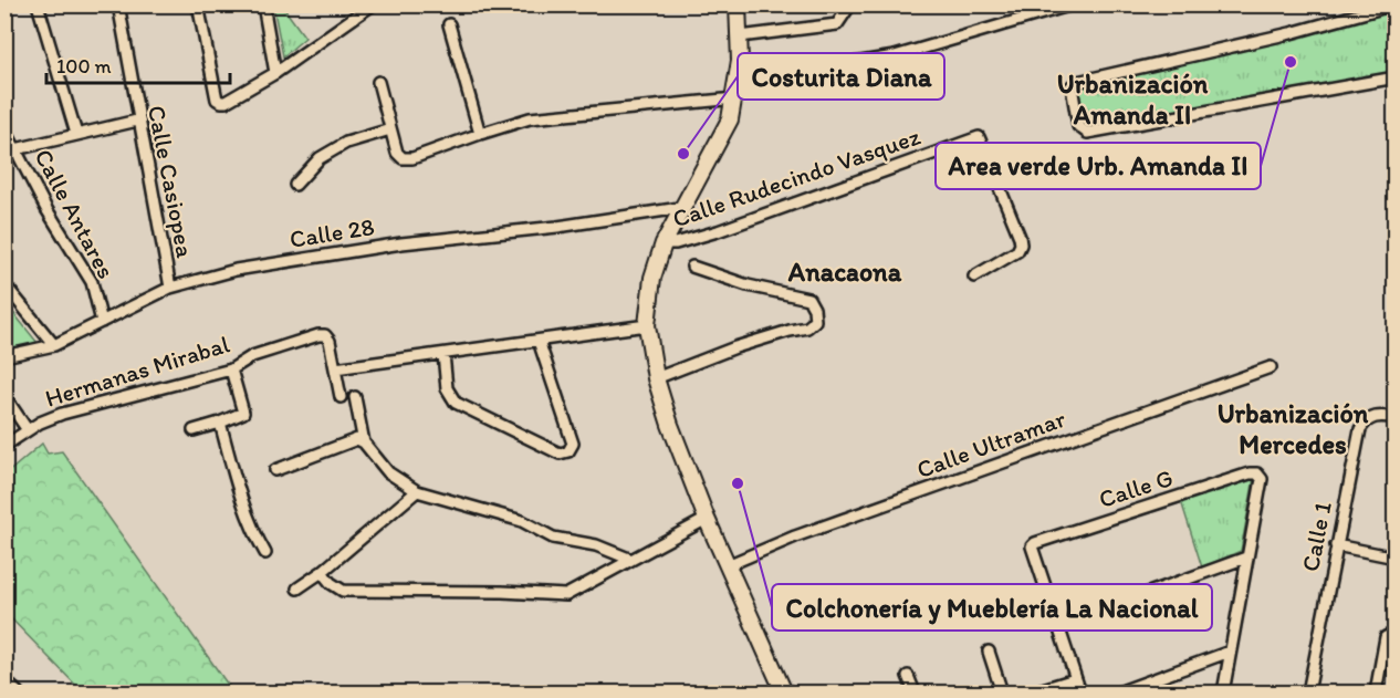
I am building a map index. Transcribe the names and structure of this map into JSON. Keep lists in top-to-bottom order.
{
  "streets": {
    "street": [
      "Calle Rudecindo Vasquez",
      "Calle Casiopea",
      "Calle Antares",
      "Calle 28",
      "Hermanas Mirabal",
      "Calle Ultramar",
      "Calle G",
      "Calle 1"
    ]
  },
  "crossings": [
    ["Calle Casiopea", "Calle 28"],
    ["Calle Antares", "Calle 28"]
  ],
  "districts": ["Urbanización Amanda II", "Anacaona", "Urbanización Mercedes"],
  "places": ["Area verde Urb. Amanda II", "Costurita Diana", "Colchonería y Mueblería La Nacional"],
  "scale_bar": "100 m"
}
